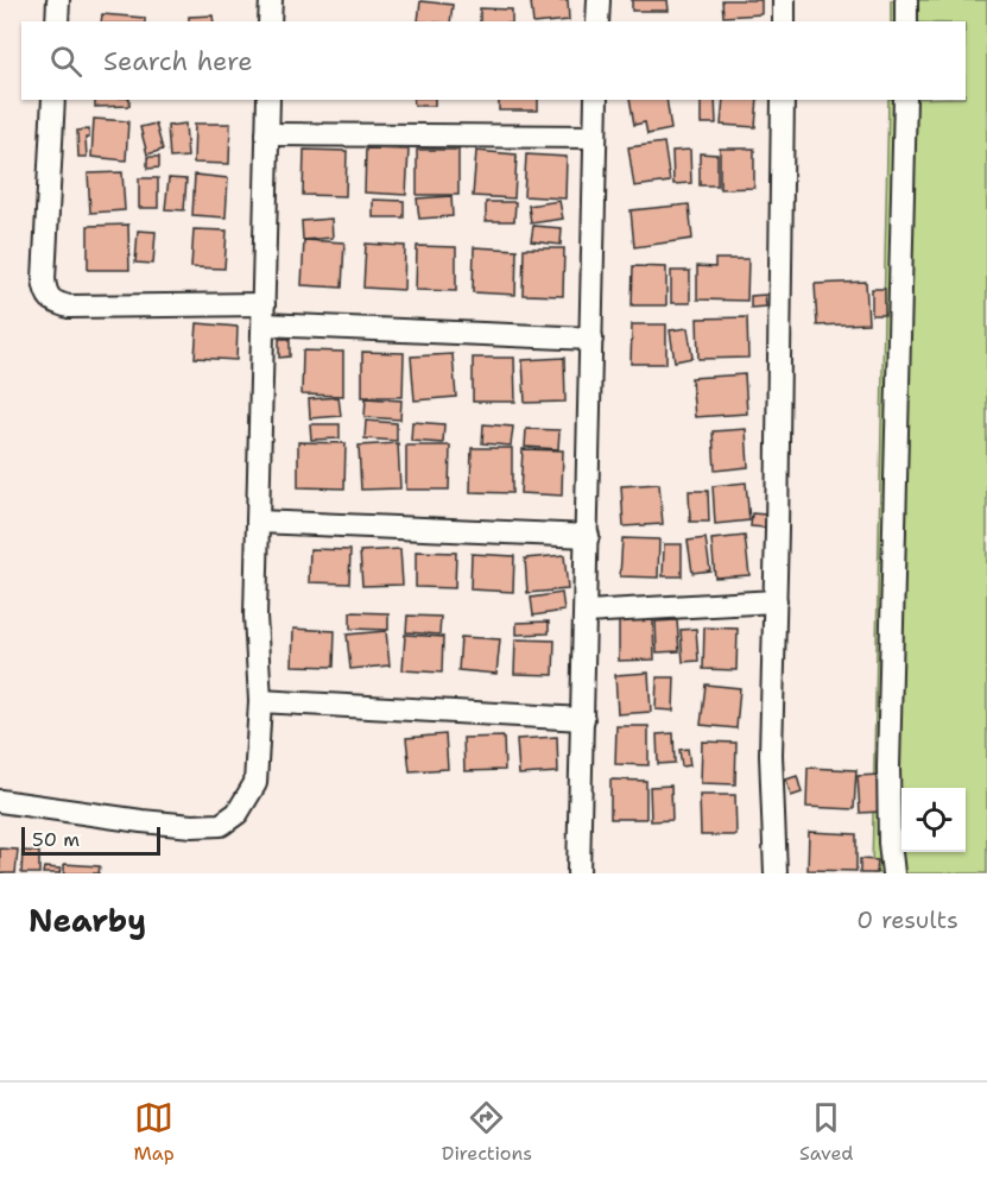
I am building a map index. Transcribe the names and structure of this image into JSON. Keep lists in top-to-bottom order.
{
  "scale_bar": "50 m",
  "page": {
    "search": "Search here",
    "scale": "50 m",
    "heading": ["Nearby", "0 results"],
    "nav": ["Map", "Directions", "Saved"]
  }
}
